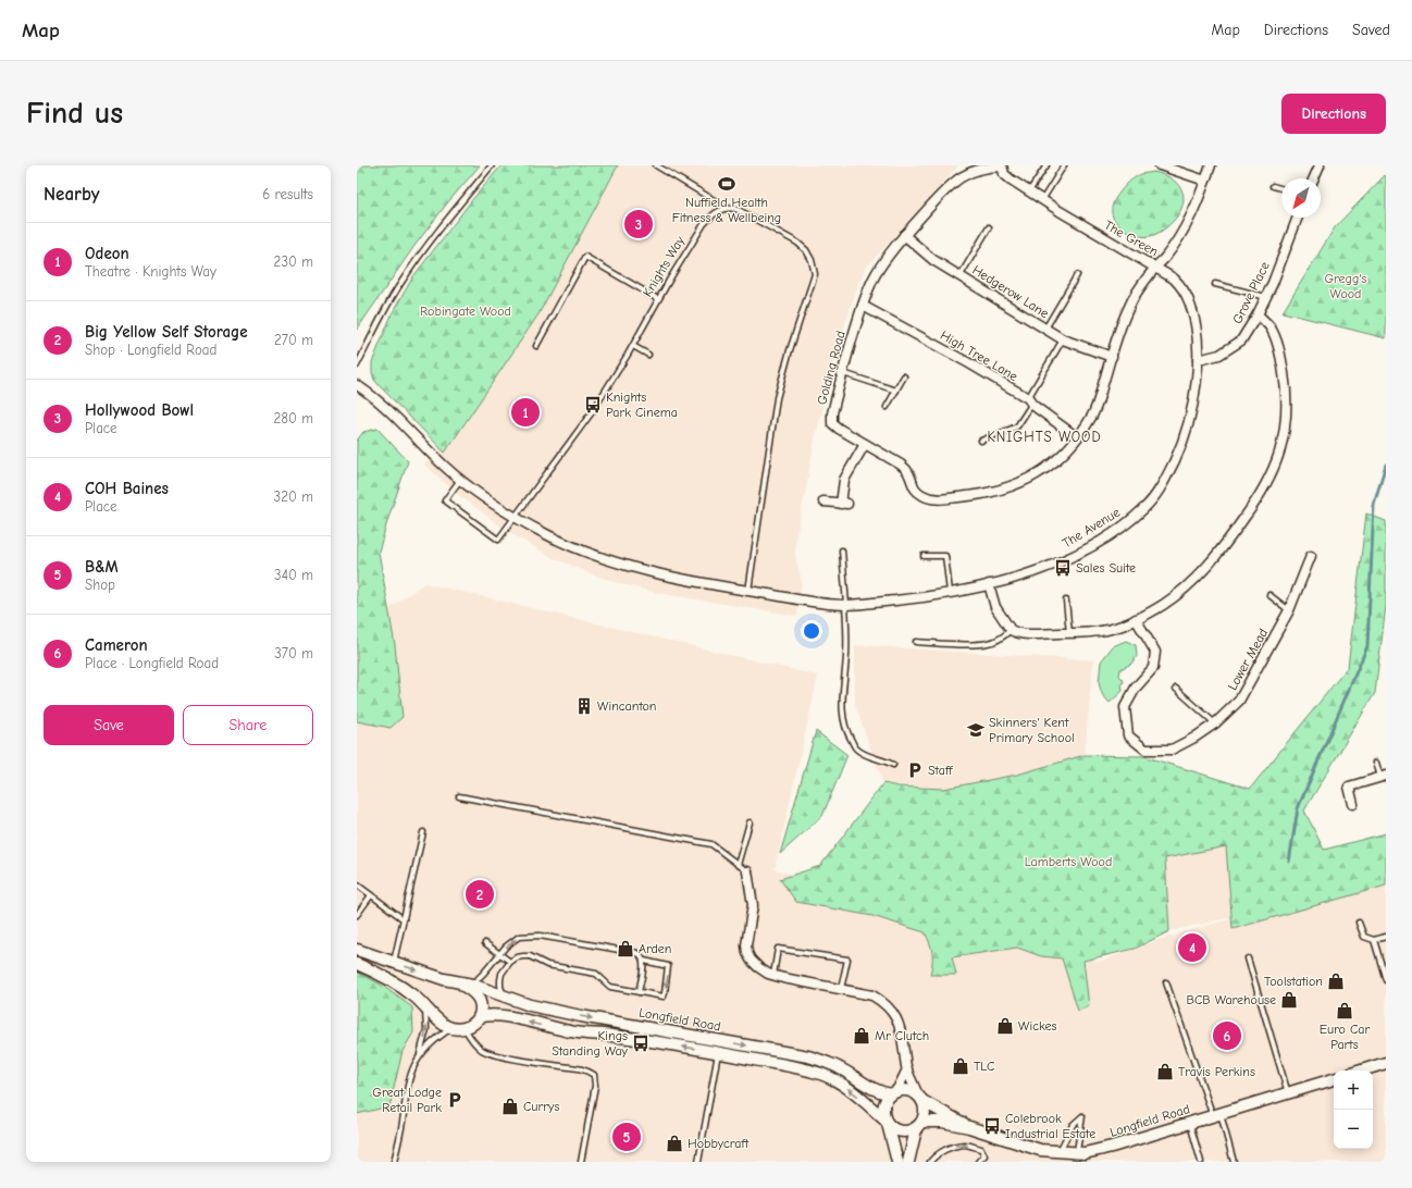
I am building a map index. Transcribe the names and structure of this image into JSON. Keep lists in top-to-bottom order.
{
  "streets": {
    "street": [
      "The Green",
      "Hedgerow Lane",
      "Grove Place",
      "High Tree Lane",
      "Golding Road",
      "The Avenue",
      "Lower Mead",
      "Longfield Road"
    ],
    "lane": ["Knights Way"]
  },
  "crossings": [
    ["The Green", "Golding Road"],
    ["The Green", "The Avenue"],
    ["Hedgerow Lane", "Golding Road"],
    ["Grove Place", "The Avenue"],
    ["High Tree Lane", "Golding Road"],
    ["Golding Road", "The Avenue"]
  ],
  "districts": ["KNIGHTS WOOD"],
  "parks": ["Gregg's Wood", "Robingate Wood", "Lamberts Wood"],
  "places": {
    "sports": ["Nuffield Health Fitness & Wellbeing"],
    "bus stop": [
      "Knights Park Cinema",
      "Sales Suite",
      "Kings Standing Way",
      "Colebrook Industrial Estate"
    ],
    "building": ["Wincanton"],
    "school or university": ["Skinners' Kent Primary School"],
    "parking": ["Staff", "Great Lodge Retail Park"],
    "shop": [
      "Arden",
      "Toolstation",
      "BCB Warehouse",
      "Euro Car Parts",
      "Wickes",
      "Mr Clutch",
      "TLC",
      "Travis Perkins",
      "Currys",
      "Hobbycraft"
    ]
  },
  "north": "bottom left",
  "page": {
    "header": "Map",
    "nav": ["Map", "Directions", "Saved"],
    "buttons": [
      "Directions",
      ["Save", "Share"]
    ],
    "title": "Find us",
    "heading": ["Nearby", "6 results"],
    "pins": [
      "3",
      "1",
      "2",
      "4",
      "6",
      "5"
    ],
    "list": [
      {
        "mark": "1",
        "name": "Odeon",
        "note": "Theatre · Knights Way",
        "value": "230 m"
      },
      {
        "mark": "2",
        "name": "Big Yellow Self Storage",
        "note": "Shop · Longfield Road",
        "value": "270 m"
      },
      {
        "mark": "3",
        "name": "Hollywood Bowl",
        "note": "Place",
        "value": "280 m"
      },
      {
        "mark": "4",
        "name": "COH Baines",
        "note": "Place",
        "value": "320 m"
      },
      {
        "mark": "5",
        "name": "B&M",
        "note": "Shop",
        "value": "340 m"
      },
      {
        "mark": "6",
        "name": "Cameron",
        "note": "Place · Longfield Road",
        "value": "370 m"
      }
    ],
    "map_buttons": ["+", "−"]
  }
}
